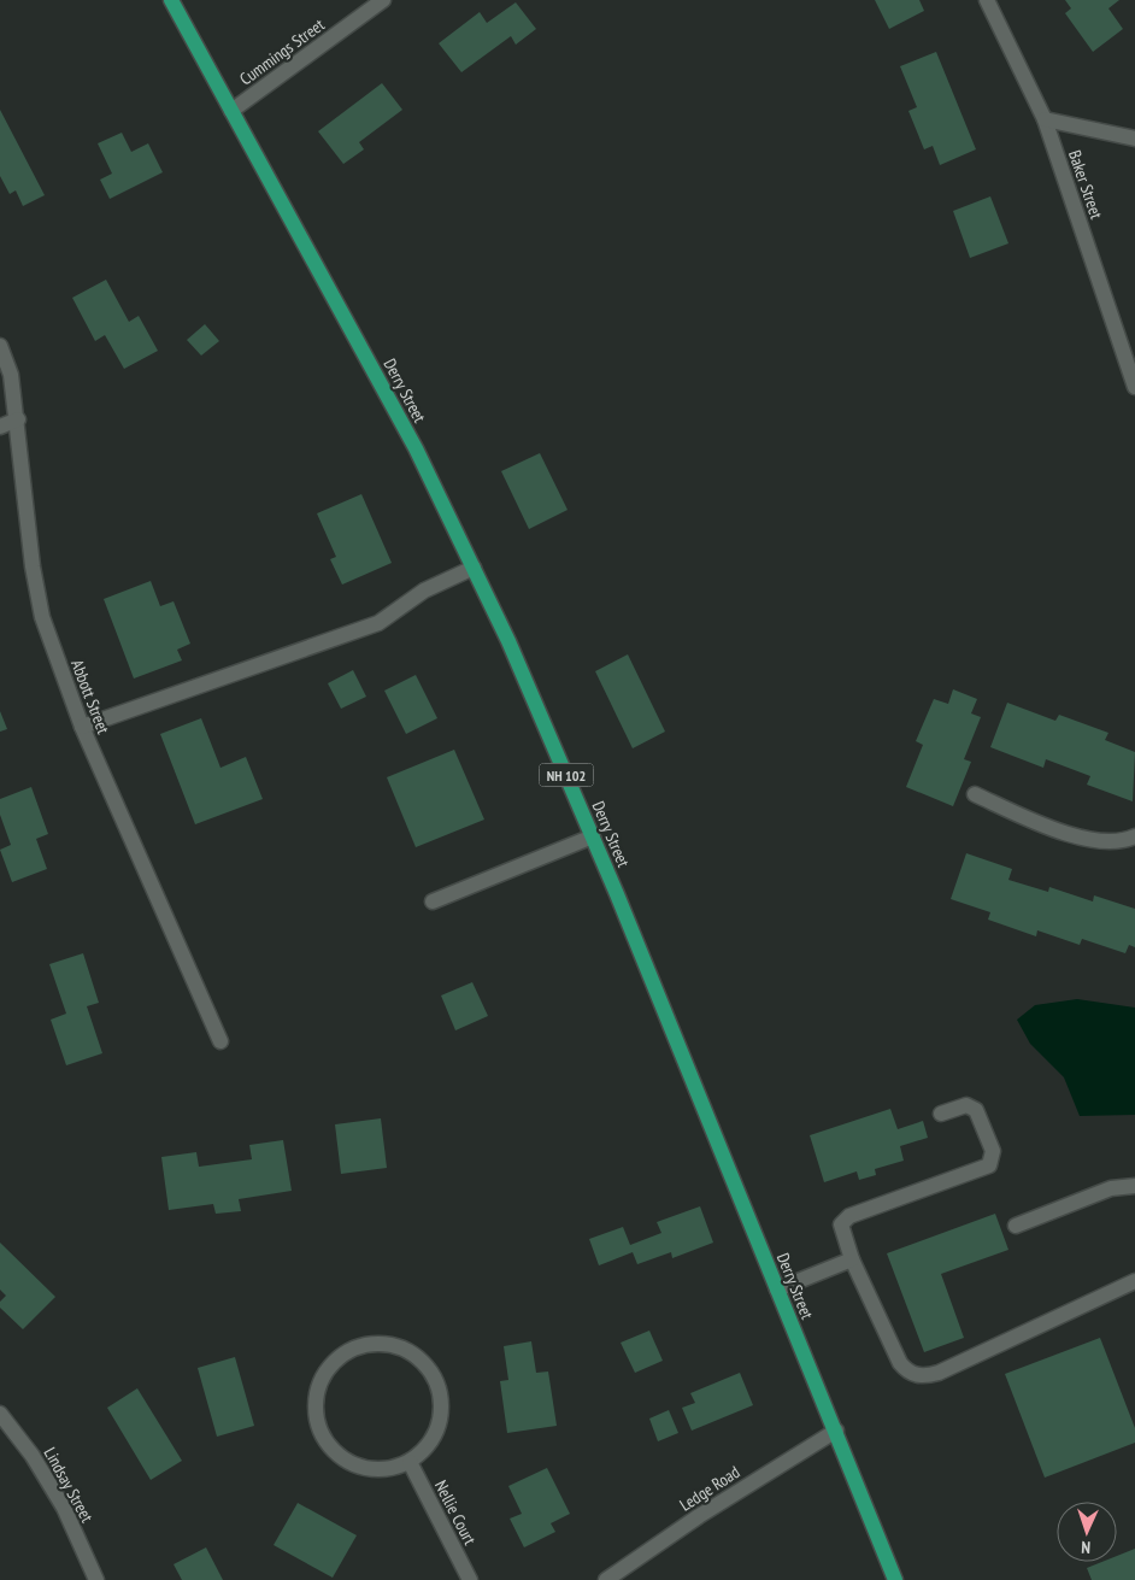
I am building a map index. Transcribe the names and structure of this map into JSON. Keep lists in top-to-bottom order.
{
  "streets": {
    "main road": ["Derry Street", "NH 102"],
    "street": [
      "Cummings Street",
      "Baker Street",
      "Abbott Street",
      "Lindsay Street",
      "Ledge Road",
      "Nellie Court"
    ]
  },
  "crossings": [
    ["Cummings Street", "Derry Street"],
    ["Derry Street", "Ledge Road"]
  ],
  "north": "bottom"
}
